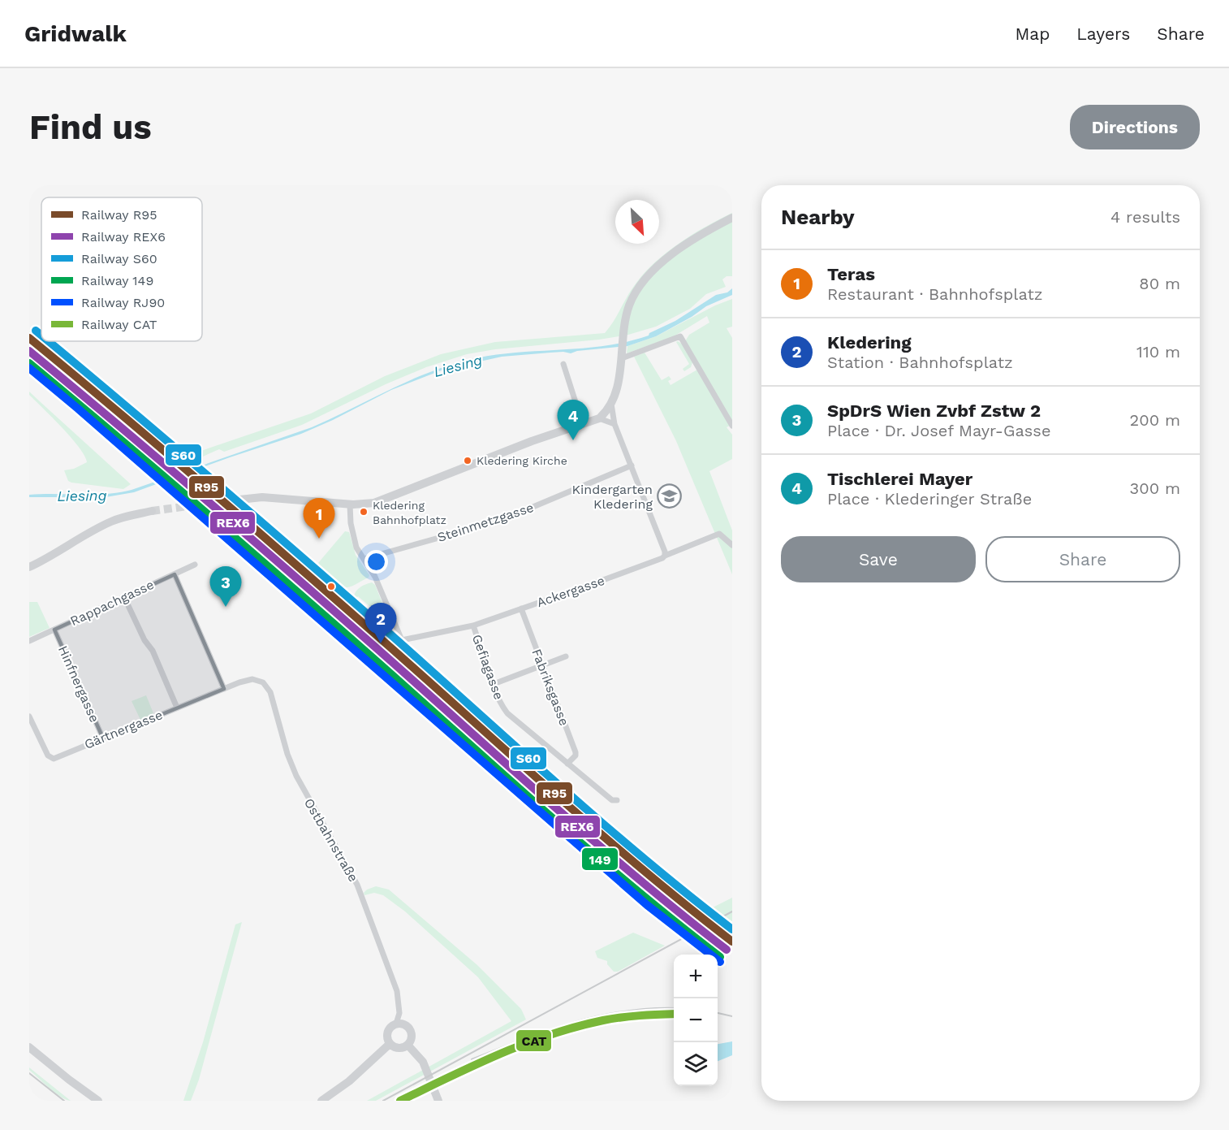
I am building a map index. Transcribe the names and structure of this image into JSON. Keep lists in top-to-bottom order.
{
  "streets": {
    "street": [
      "Steinmetzgasse",
      "Ackergasse",
      "Rappachgasse",
      "Gefiagasse",
      "Hinfnergasse",
      "Fabriksgasse",
      "Gärtnergasse",
      "Ostbahnstraße"
    ]
  },
  "crossings": [
    ["Steinmetzgasse", "Ackergasse"],
    ["Ackergasse", "Gefiagasse"],
    ["Ackergasse", "Fabriksgasse"],
    ["Rappachgasse", "Hinfnergasse"],
    ["Gefiagasse", "Fabriksgasse"],
    ["Hinfnergasse", "Gärtnergasse"],
    ["Gärtnergasse", "Ostbahnstraße"]
  ],
  "water": ["Liesing"],
  "places": {
    "other": ["Kledering Kirche", "Kledering Bahnhofplatz"],
    "school or university": ["Kindergarten Kledering"]
  },
  "lines": [
    "rail line S60",
    "rail line R95",
    "rail line REX6",
    "rail line 149",
    "rail line RJ90",
    "rail line CAT"
  ],
  "legend": [
    "Railway R95",
    "Railway REX6",
    "Railway S60",
    "Railway 149",
    "Railway RJ90",
    "Railway CAT"
  ],
  "north": "bottom right",
  "page": {
    "header": "Gridwalk",
    "nav": ["Map", "Layers", "Share"],
    "buttons": [
      "Directions",
      ["Save", "Share"]
    ],
    "title": "Find us",
    "heading": ["Nearby", "4 results"],
    "list": [
      {
        "mark": "1",
        "name": "Teras",
        "note": "Restaurant · Bahnhofsplatz",
        "value": "80 m"
      },
      {
        "mark": "2",
        "name": "Kledering",
        "note": "Station · Bahnhofsplatz",
        "value": "110 m"
      },
      {
        "mark": "3",
        "name": "SpDrS Wien Zvbf Zstw 2",
        "note": "Place · Dr. Josef Mayr-Gasse",
        "value": "200 m"
      },
      {
        "mark": "4",
        "name": "Tischlerei Mayer",
        "note": "Place · Klederinger Straße",
        "value": "300 m"
      }
    ],
    "pins": [
      "4",
      "1",
      "3",
      "2"
    ],
    "map_buttons": ["+", "−"]
  }
}
